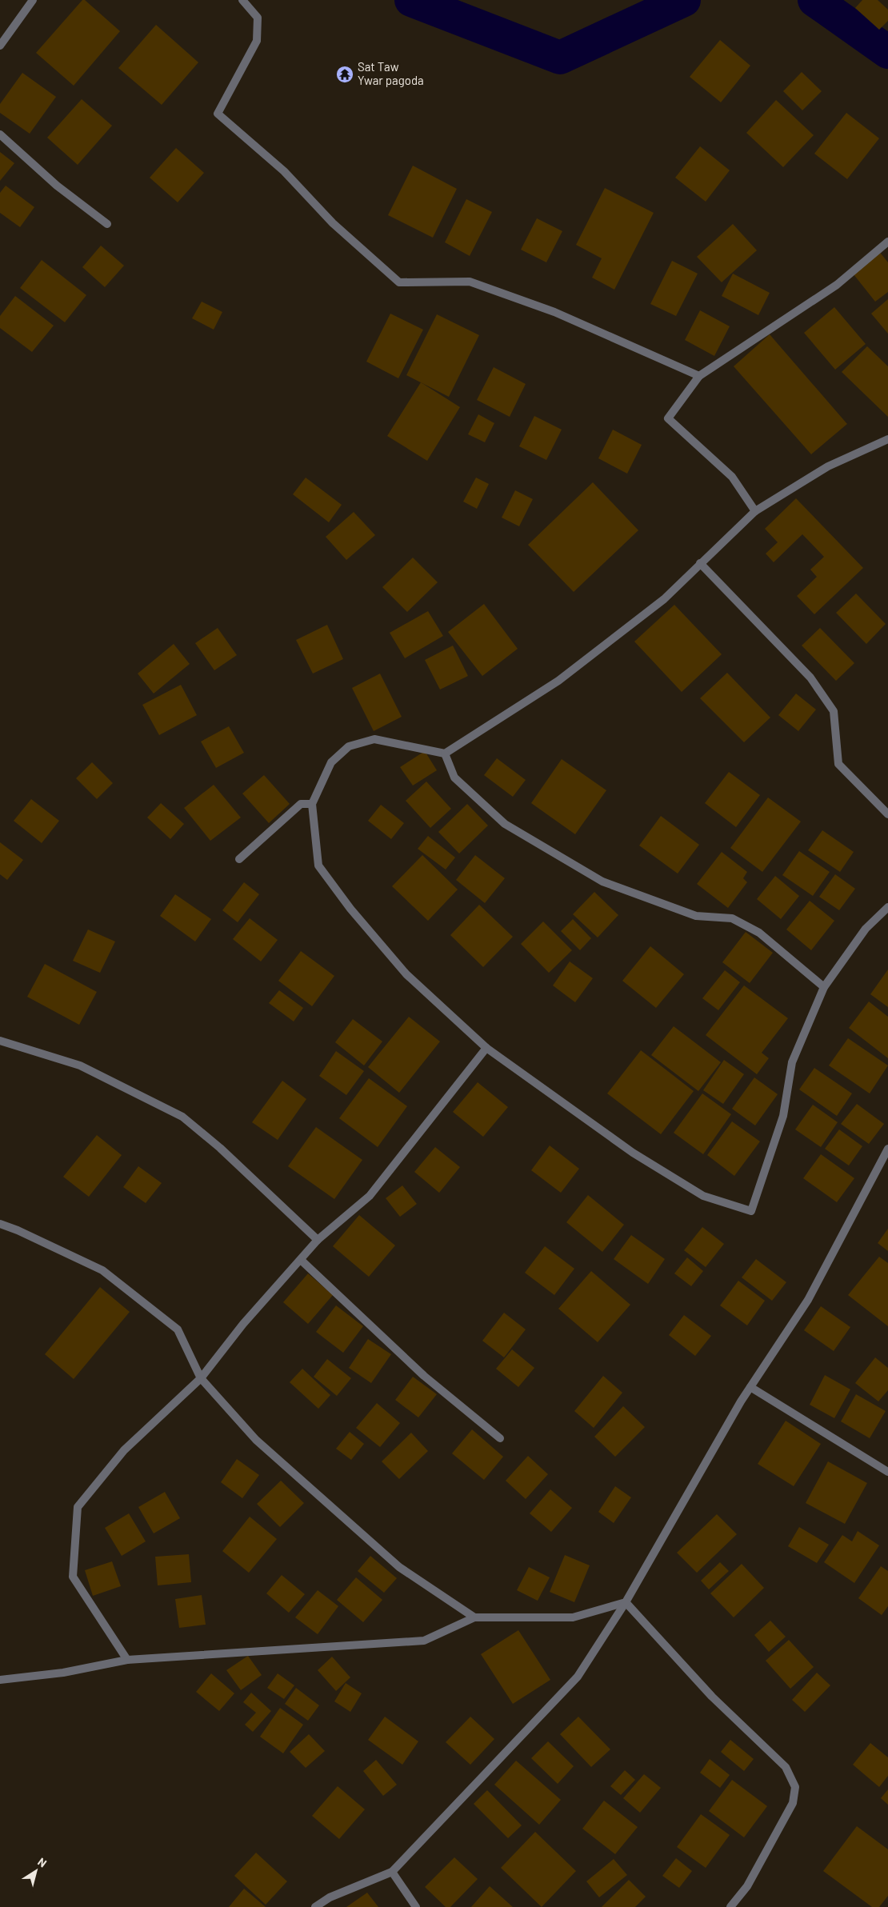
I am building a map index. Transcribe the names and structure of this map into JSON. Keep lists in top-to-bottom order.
{
  "places": {
    "temple": ["Sat Taw Ywar pagoda"]
  },
  "north": "top right"
}
